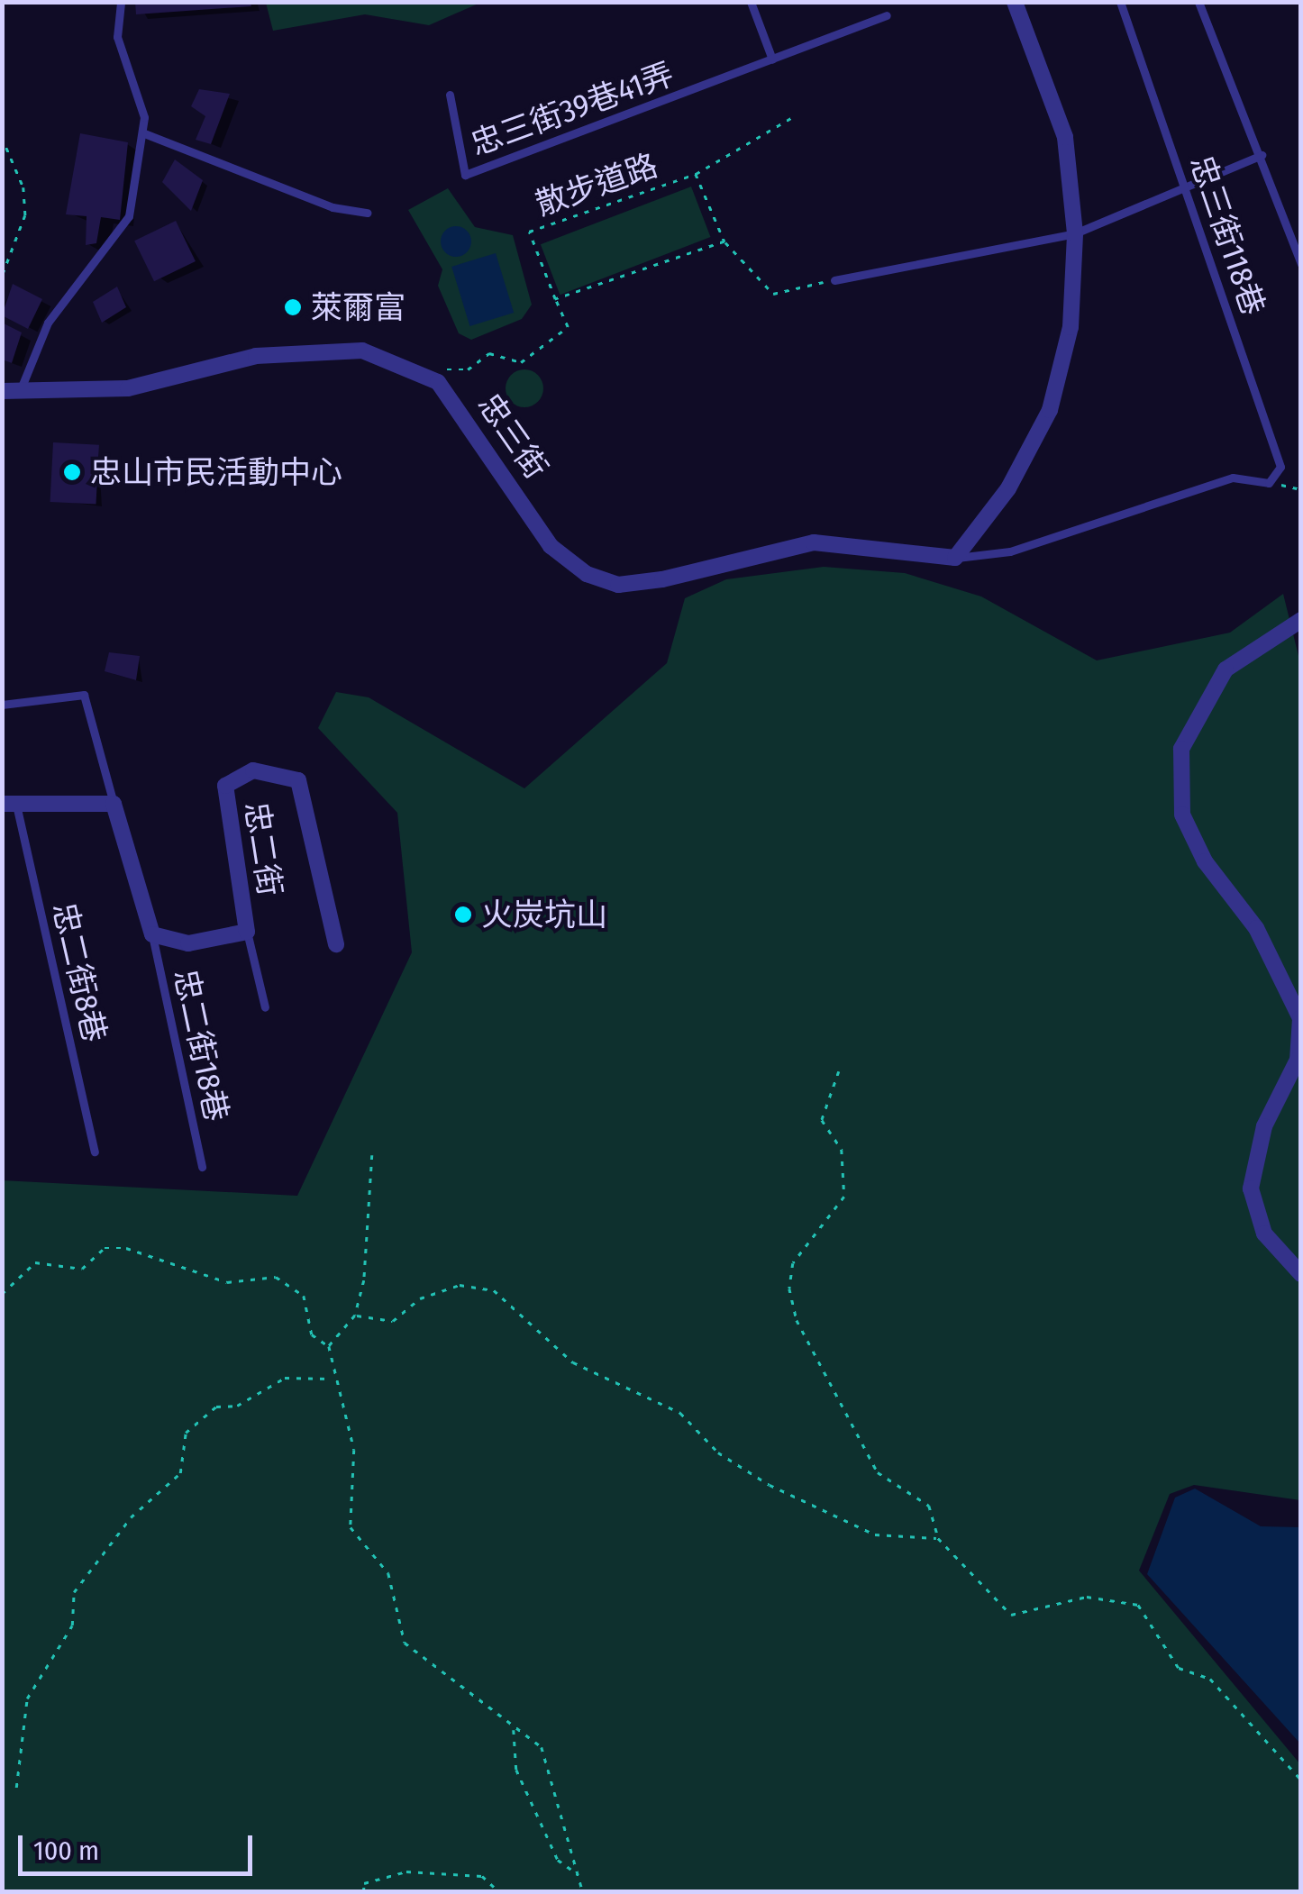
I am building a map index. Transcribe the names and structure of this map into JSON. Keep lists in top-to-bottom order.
{
  "streets": {
    "street": ["忠三街", "忠二街"],
    "lane": [
      "忠三街39巷41弄",
      "忠三街118巷",
      "忠二街8巷",
      "忠二街18巷"
    ],
    "path": ["散步道路"]
  },
  "crossings": [
    ["散步道路", "忠三街"],
    ["忠三街118巷", "忠三街"],
    ["忠二街", "忠二街18巷"]
  ],
  "places": ["萊爾富", "忠山市民活動中心", "火炭坑山"],
  "scale_bar": "100 m"
}
